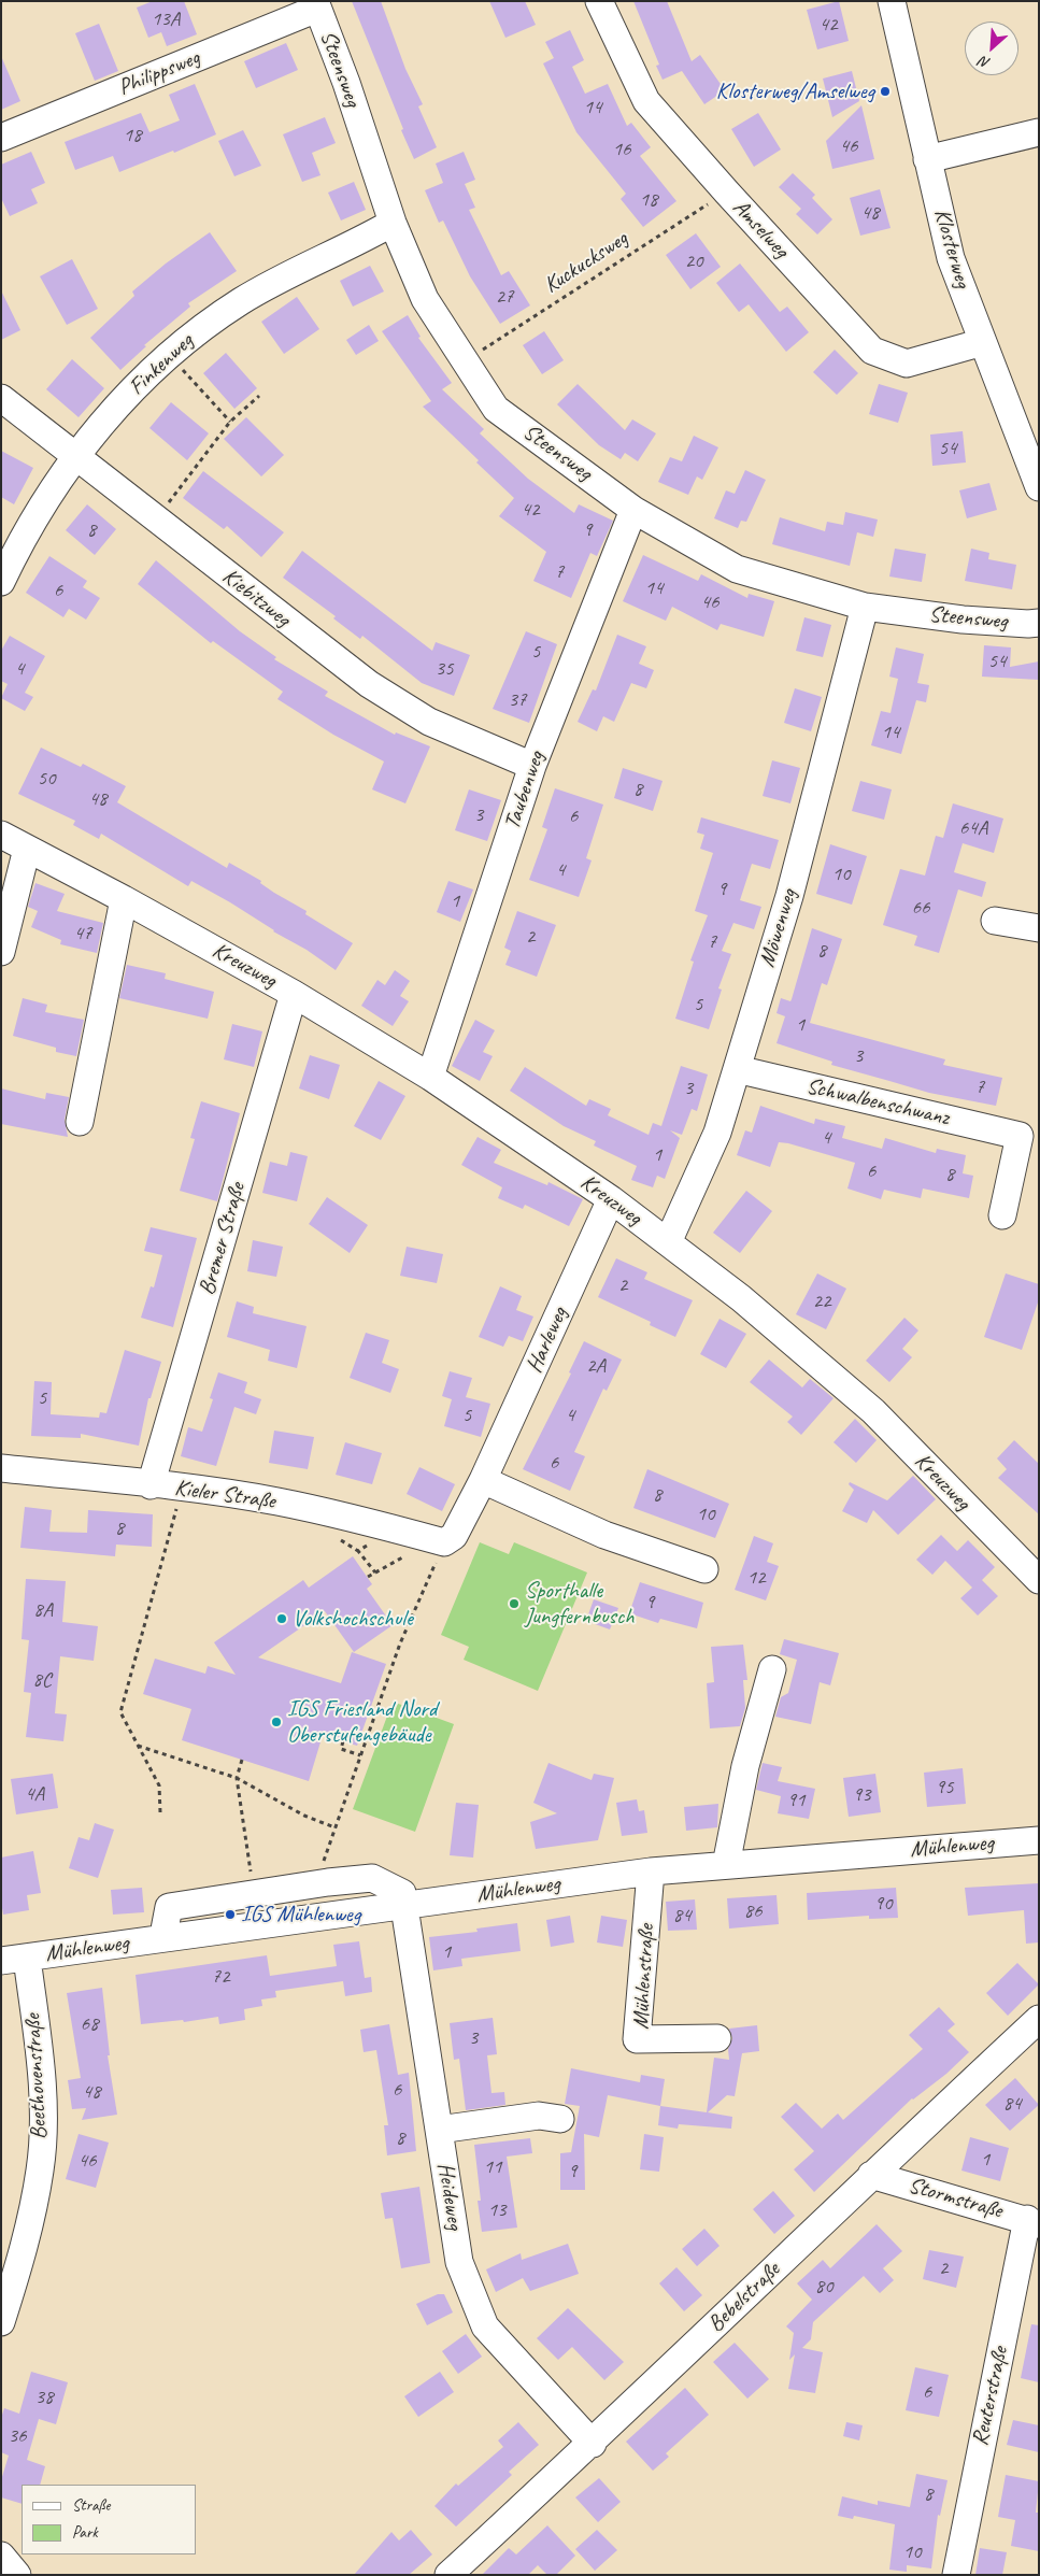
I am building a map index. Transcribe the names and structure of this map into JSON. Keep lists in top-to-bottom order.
{
  "streets": {
    "street": [
      "Steensweg",
      "Philippsweg",
      "Amselweg",
      "Klosterweg",
      "Finkenweg",
      "Kiebitzweg",
      "Taubenweg",
      "Möwenweg",
      "Kreuzweg",
      "Schwalbenschwanz",
      "Bremer Straße",
      "Harleweg",
      "Kieler Straße",
      "Mühlenweg",
      "Mühlenstraße",
      "Beethovenstraße",
      "Heideweg",
      "Stormstraße",
      "Bebelstraße",
      "Reuterstraße"
    ],
    "path": ["Kuckucksweg"]
  },
  "crossings": [
    ["Steensweg", "Philippsweg"],
    ["Steensweg", "Kuckucksweg"],
    ["Steensweg", "Finkenweg"],
    ["Steensweg", "Taubenweg"],
    ["Steensweg", "Möwenweg"],
    ["Amselweg", "Klosterweg"],
    ["Amselweg", "Kuckucksweg"],
    ["Finkenweg", "Kiebitzweg"],
    ["Kiebitzweg", "Taubenweg"],
    ["Taubenweg", "Kreuzweg"],
    ["Möwenweg", "Kreuzweg"],
    ["Möwenweg", "Schwalbenschwanz"],
    ["Kreuzweg", "Bremer Straße"],
    ["Kreuzweg", "Harleweg"],
    ["Bremer Straße", "Kieler Straße"],
    ["Harleweg", "Kieler Straße"],
    ["Mühlenweg", "Mühlenstraße"],
    ["Mühlenweg", "Beethovenstraße"],
    ["Mühlenweg", "Heideweg"],
    ["Heideweg", "Bebelstraße"],
    ["Stormstraße", "Bebelstraße"],
    ["Stormstraße", "Reuterstraße"]
  ],
  "places": [
    "Klosterweg/Amselweg",
    "Sporthalle Jungfernbusch",
    "Volkshochschule",
    "IGS Friesland Nord Oberstufengebäude",
    "IGS Mühlenweg"
  ],
  "house_numbers": [
    "13A",
    "42",
    "14",
    "18",
    "46",
    "16",
    "18",
    "48",
    "20",
    "27",
    "54",
    "42",
    "8",
    "9",
    "7",
    "14",
    "6",
    "46",
    "5",
    "54",
    "4",
    "35",
    "37",
    "14",
    "50",
    "8",
    "48",
    "3",
    "6",
    "64A",
    "4",
    "10",
    "9",
    "1",
    "66",
    "47",
    "2",
    "7",
    "8",
    "5",
    "1",
    "3",
    "7",
    "3",
    "4",
    "1",
    "6",
    "8",
    "2",
    "22",
    "2A",
    "5",
    "5",
    "4",
    "6",
    "8",
    "10",
    "8",
    "12",
    "9",
    "8A",
    "8C",
    "95",
    "4A",
    "93",
    "91",
    "90",
    "86",
    "84",
    "1",
    "72",
    "68",
    "3",
    "6",
    "48",
    "84",
    "8",
    "1",
    "46",
    "11",
    "9",
    "13",
    "2",
    "80",
    "6",
    "38",
    "36",
    "8",
    "10"
  ],
  "legend": ["Straße", "Park"],
  "north": "bottom left"
}
